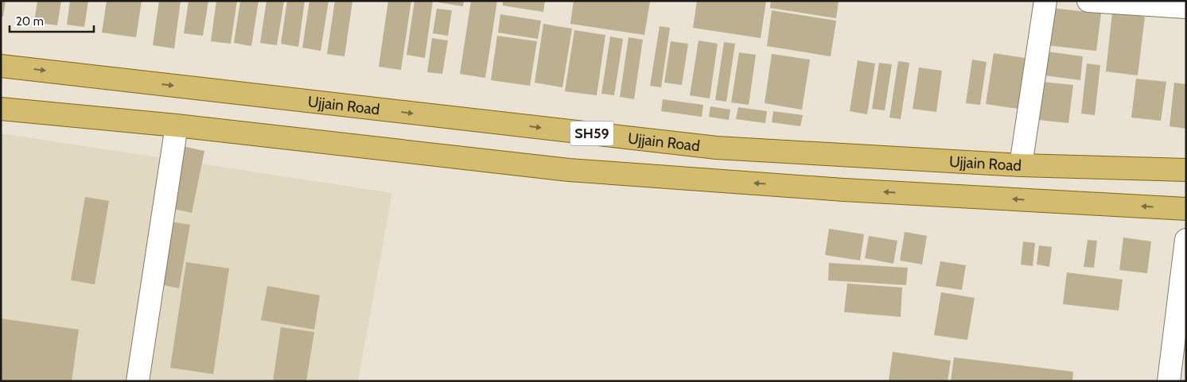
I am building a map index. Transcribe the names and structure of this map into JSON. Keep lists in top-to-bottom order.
{
  "streets": {
    "main road": ["Ujjain Road", "SH59"]
  },
  "scale_bar": "20 m"
}
